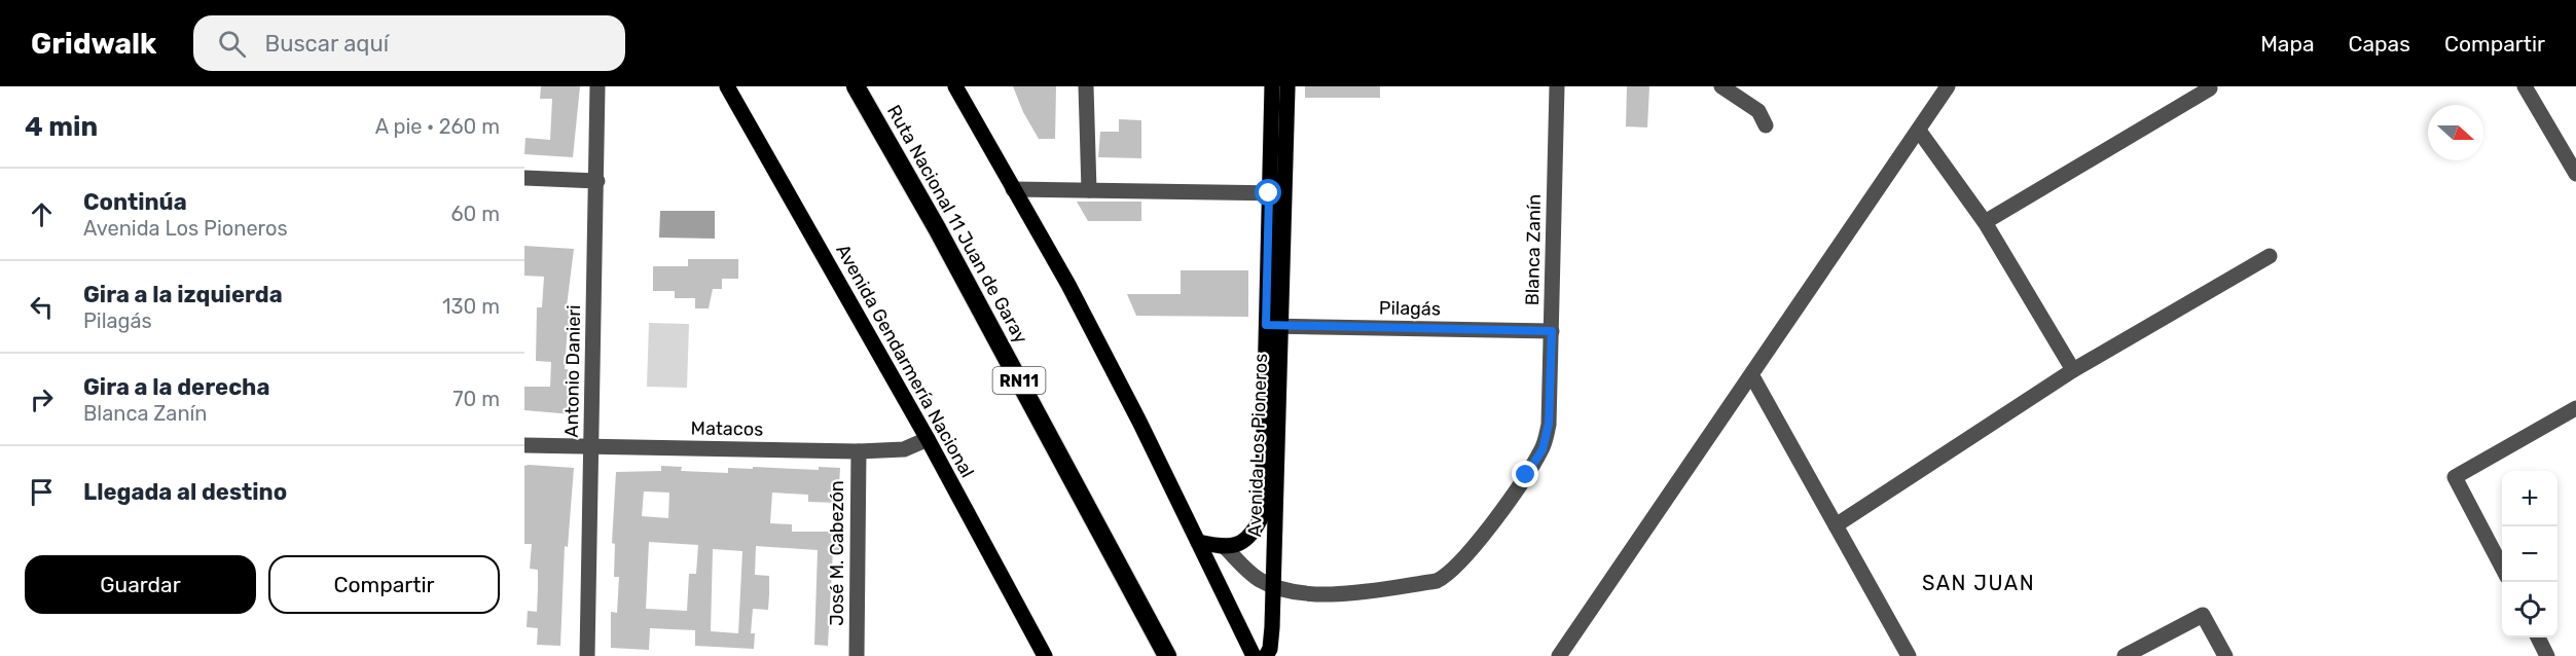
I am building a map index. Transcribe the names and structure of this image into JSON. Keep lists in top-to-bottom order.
{
  "streets": {
    "highway": ["Ruta Nacional 11 Juan de Garay", "RN11"],
    "main road": ["Avenida Gendarmería Nacional", "Avenida Los Pioneros"],
    "street": [
      "Blanca Zanín",
      "Pilagás",
      "Antonio Danieri",
      "Matacos",
      "José M. Cabezón"
    ]
  },
  "crossings": [
    ["Blanca Zanín", "Pilagás"],
    ["Blanca Zanín", "Avenida Los Pioneros"],
    ["Pilagás", "Avenida Los Pioneros"],
    ["Avenida Gendarmería Nacional", "Matacos"],
    ["Antonio Danieri", "Matacos"],
    ["Matacos", "José M. Cabezón"]
  ],
  "districts": ["SAN JUAN"],
  "north": "right",
  "page": {
    "header": "Gridwalk",
    "search": "Buscar aquí",
    "nav": ["Mapa", "Capas", "Compartir"],
    "heading": ["4 min", "A pie · 260 m"],
    "list": [
      ["Continúa", "Avenida Los Pioneros", "60 m"],
      ["Gira a la izquierda", "Pilagás", "130 m"],
      ["Gira a la derecha", "Blanca Zanín", "70 m"],
      "Llegada al destino"
    ],
    "map_buttons": ["+", "−"],
    "buttons": ["Guardar", "Compartir"]
  }
}
